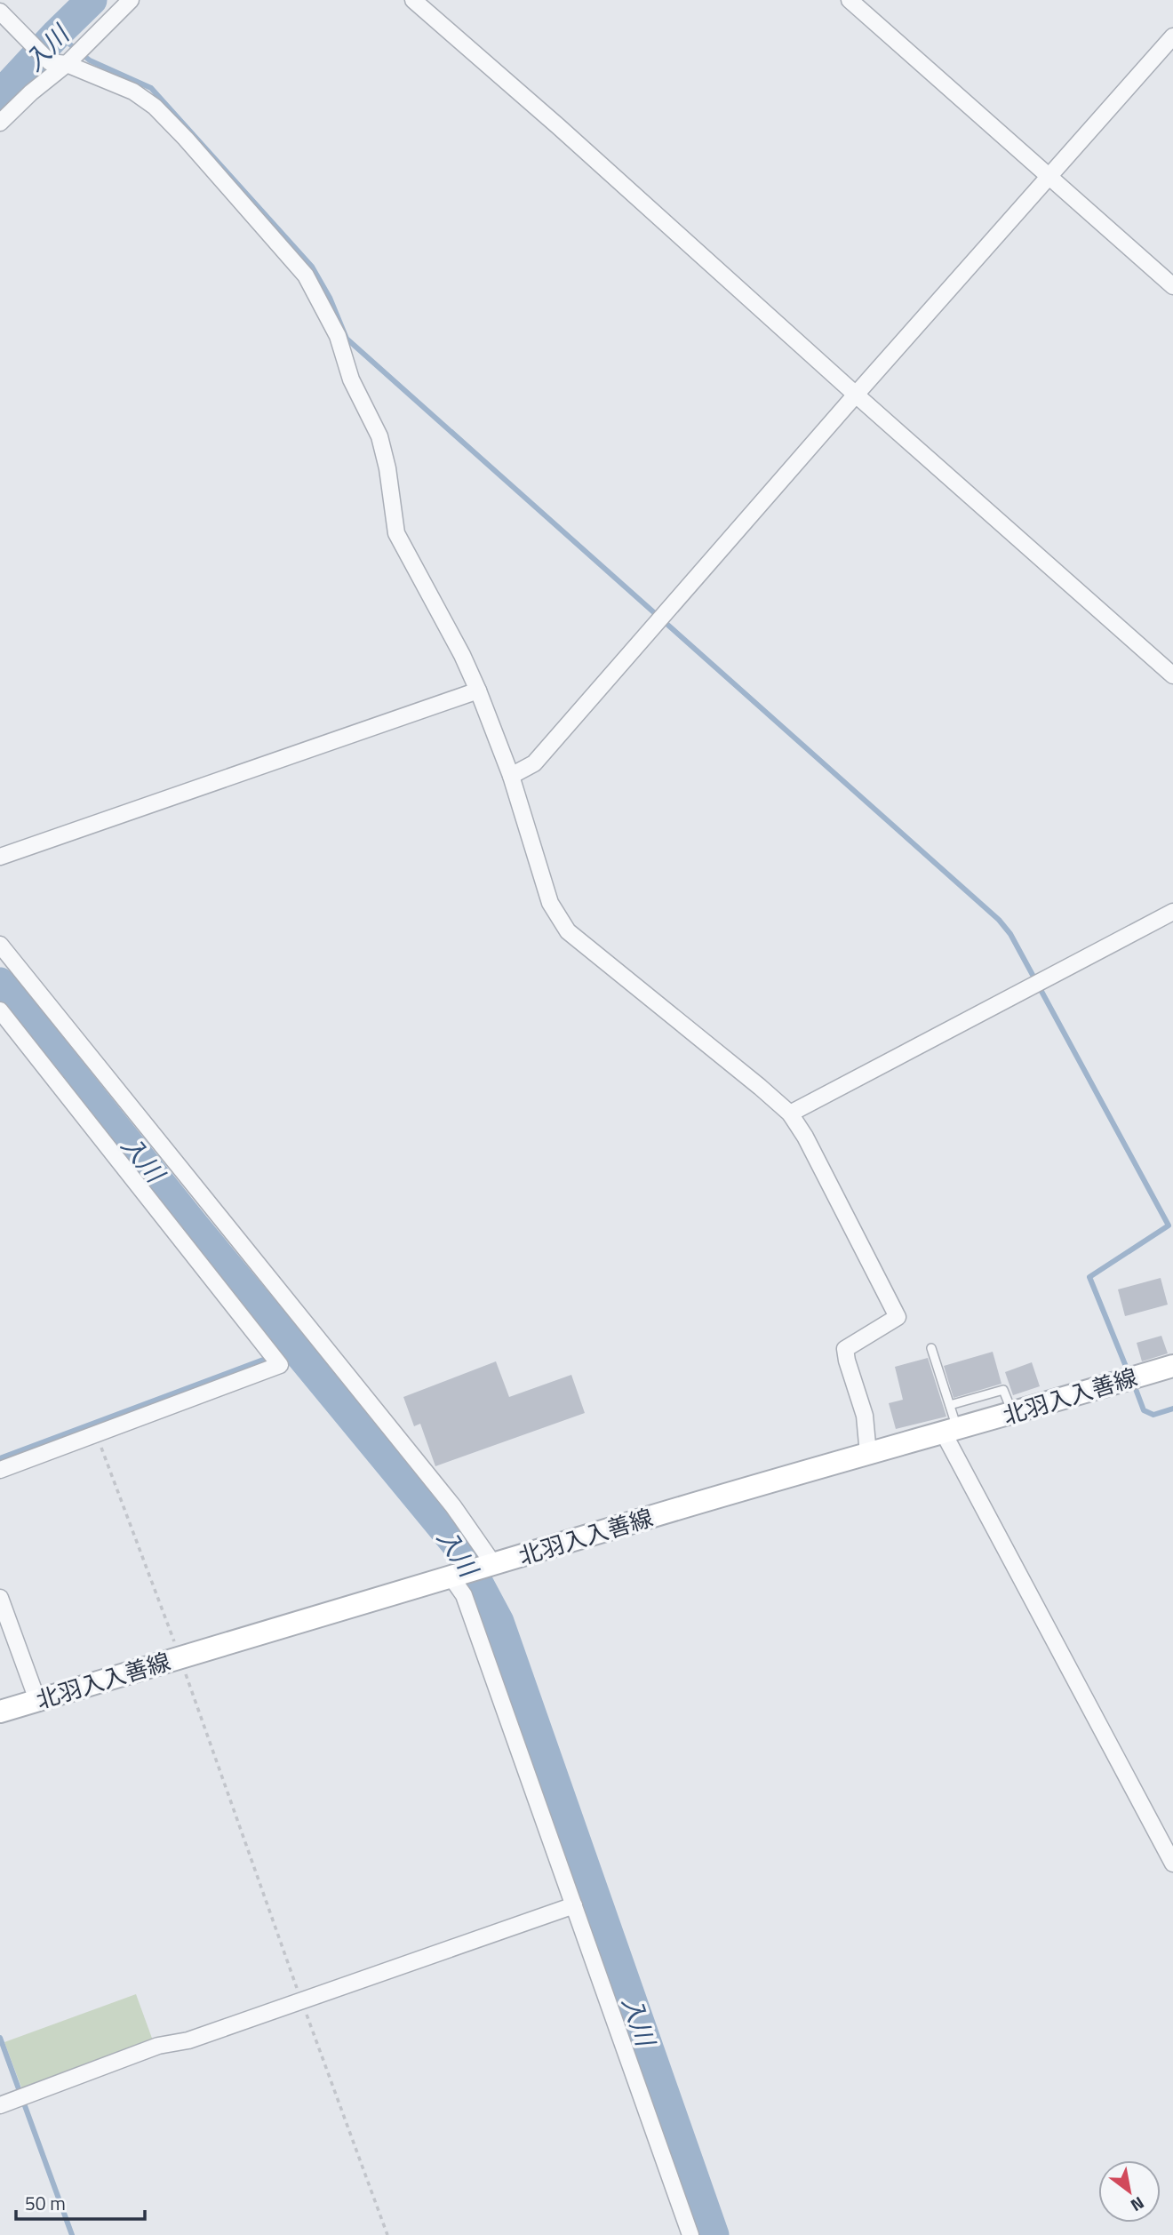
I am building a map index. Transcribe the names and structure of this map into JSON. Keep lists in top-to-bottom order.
{
  "streets": {
    "main road": ["北羽入入善線"]
  },
  "water": ["入川"],
  "scale_bar": "50 m",
  "north": "bottom right"
}
